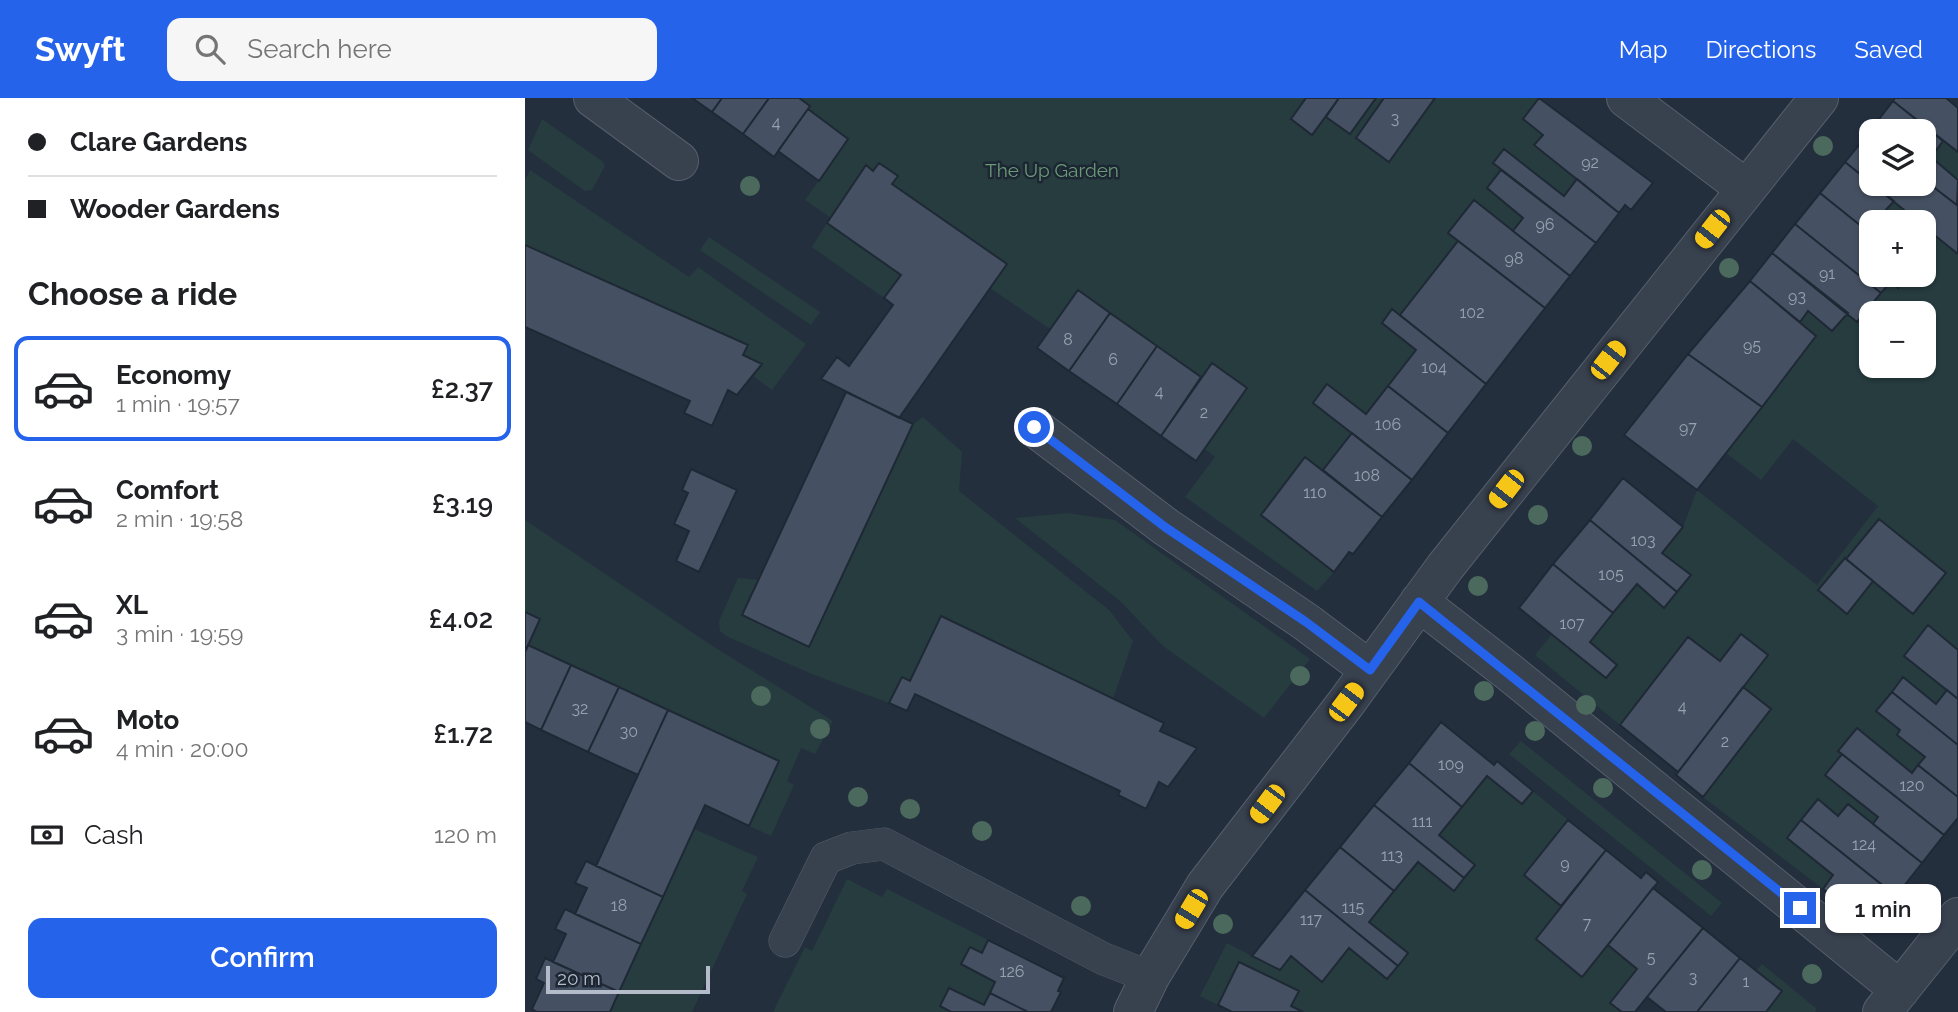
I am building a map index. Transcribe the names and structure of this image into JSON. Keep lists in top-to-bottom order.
{
  "parks": ["The Up Garden"],
  "house_numbers": [
    "3",
    "4",
    "92",
    "96",
    "98",
    "91",
    "93",
    "102",
    "8",
    "95",
    "6",
    "104",
    "4",
    "2",
    "106",
    "97",
    "108",
    "110",
    "103",
    "105",
    "107",
    "4",
    "32",
    "30",
    "2",
    "109",
    "120",
    "111",
    "124",
    "113",
    "9",
    "18",
    "115",
    "117",
    "7",
    "5",
    "126",
    "3",
    "1"
  ],
  "scale_bar": "20 m",
  "page": {
    "header": "Swyft",
    "search": "Search here",
    "nav": ["Map", "Directions", "Saved"],
    "banner": ["Clare Gardens", "Wooder Gardens"],
    "map_buttons": ["+", "−"],
    "heading": "Choose a ride",
    "list": [
      {
        "name": "Economy",
        "note": "1 min · 19:57",
        "value": "£2.37"
      },
      {
        "name": "Comfort",
        "note": "2 min · 19:58",
        "value": "£3.19"
      },
      {
        "name": "XL",
        "note": "3 min · 19:59",
        "value": "£4.02"
      },
      {
        "name": "Moto",
        "note": "4 min · 20:00",
        "value": "£1.72"
      }
    ],
    "pay": ["Cash", "120 m"],
    "bubble": "1 min",
    "buttons": "Confirm",
    "scale": "20 m"
  }
}
